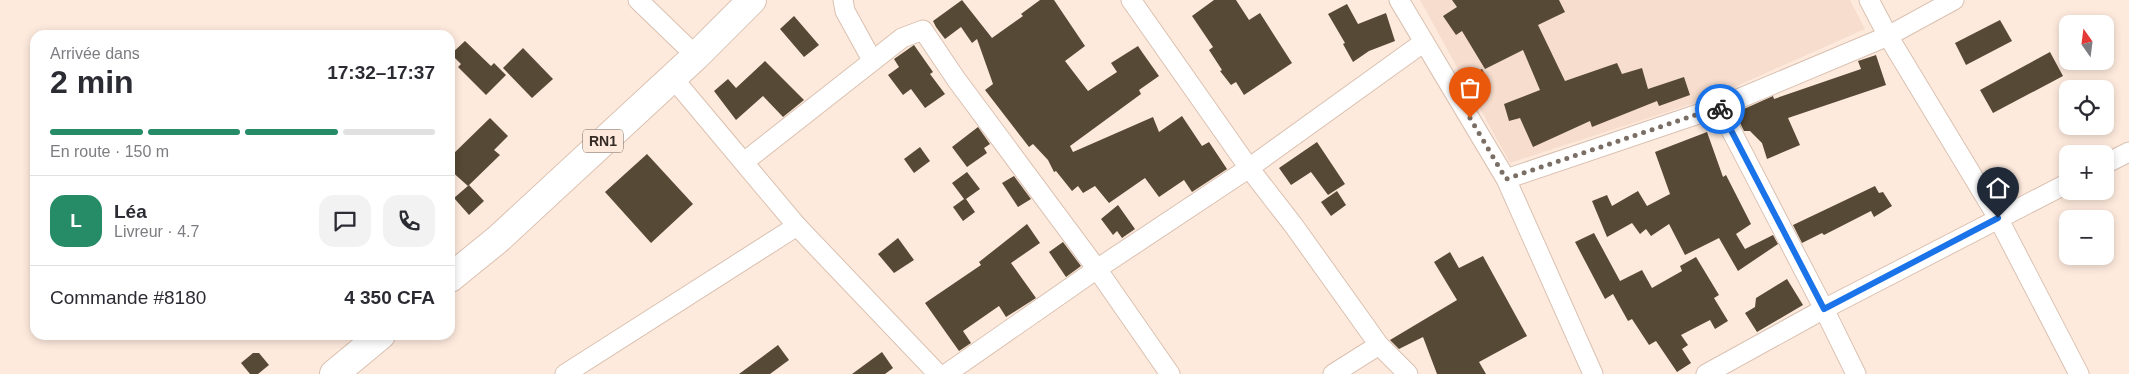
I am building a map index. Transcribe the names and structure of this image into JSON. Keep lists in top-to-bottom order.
{
  "streets": {
    "highway": ["RN1"]
  },
  "north": "top",
  "page": {
    "map_buttons": ["+", "−"],
    "heading": ["2 min", "Arrivée dans", "17:32–17:37"],
    "panel": [
      "Léa",
      "Livreur · 4.7",
      "Commande #8180",
      "4 350 CFA"
    ],
    "bar": "En route · 150 m",
    "round": "L"
  }
}
